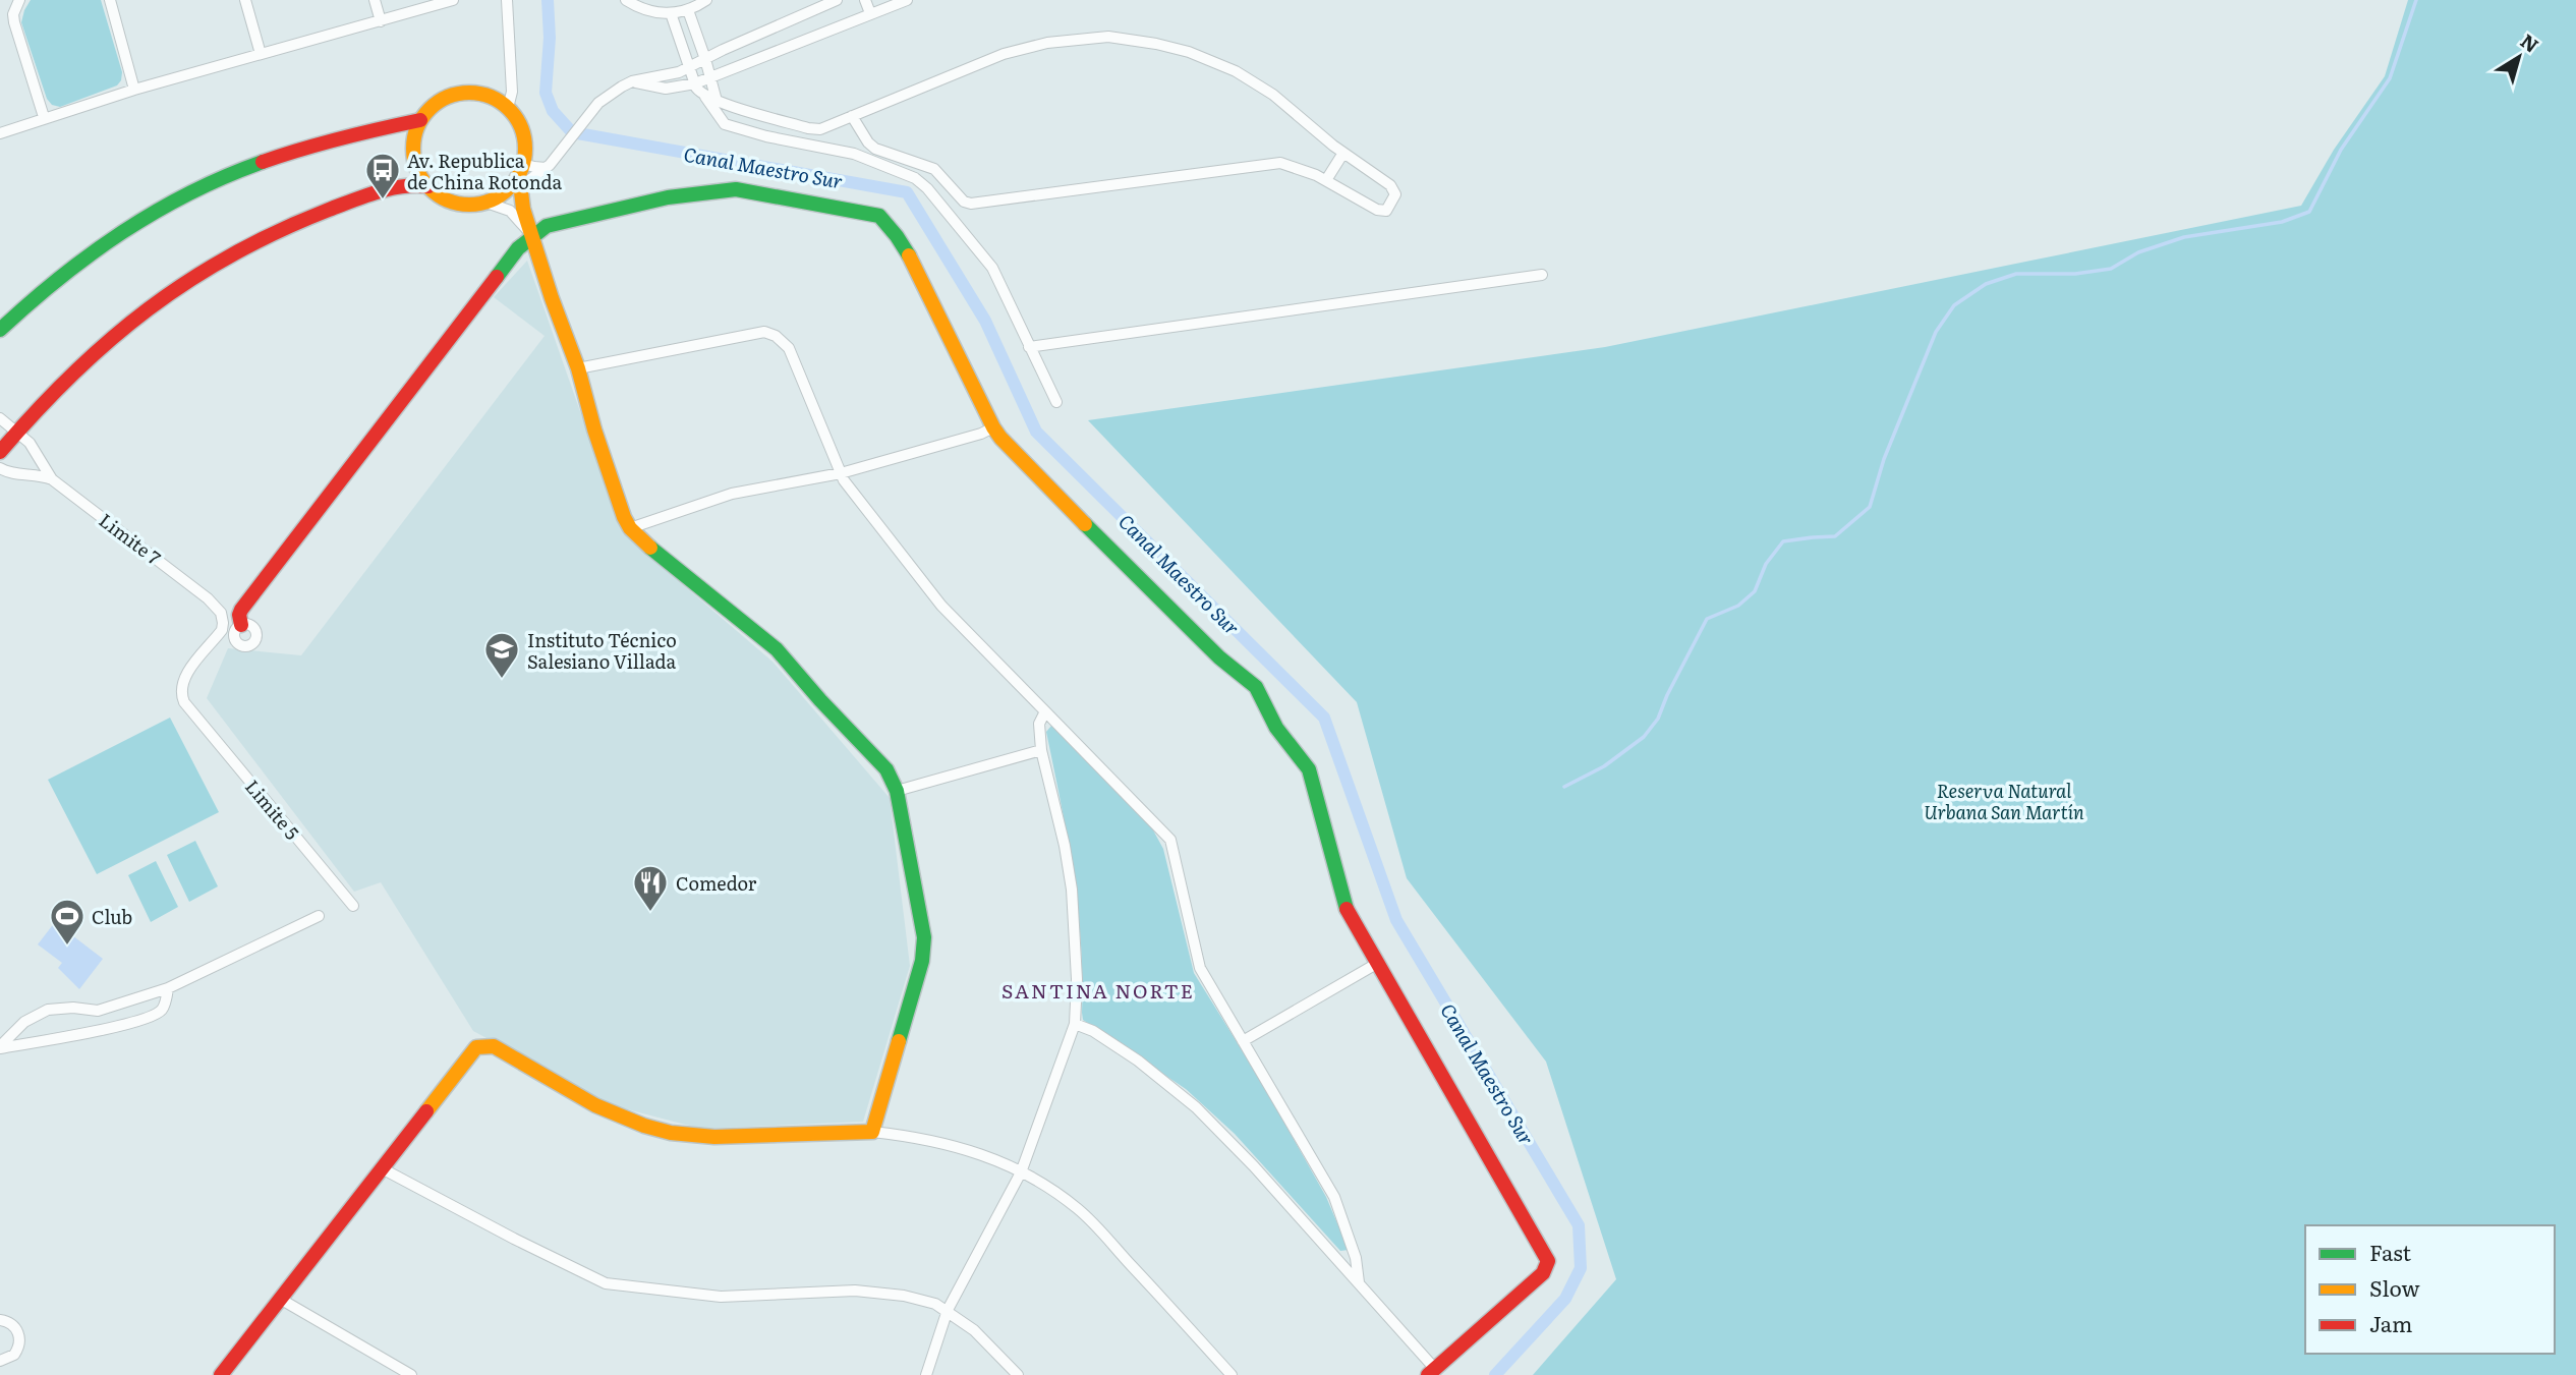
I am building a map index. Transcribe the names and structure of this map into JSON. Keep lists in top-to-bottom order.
{
  "streets": {
    "street": ["Limite 7", "Limite 5"]
  },
  "crossings": [
    ["Limite 7", "Limite 5"]
  ],
  "districts": ["SANTINA NORTE"],
  "water": ["Canal Maestro Sur"],
  "parks": ["Reserva Natural Urbana San Martín"],
  "places": {
    "bus stop": ["Av. Republica de China Rotonda"],
    "school or university": ["Instituto Técnico Salesiano Villada"],
    "restaurant": ["Comedor"],
    "sports": ["Club"]
  },
  "legend": ["Fast", "Slow", "Jam"],
  "north": "top right"
}
